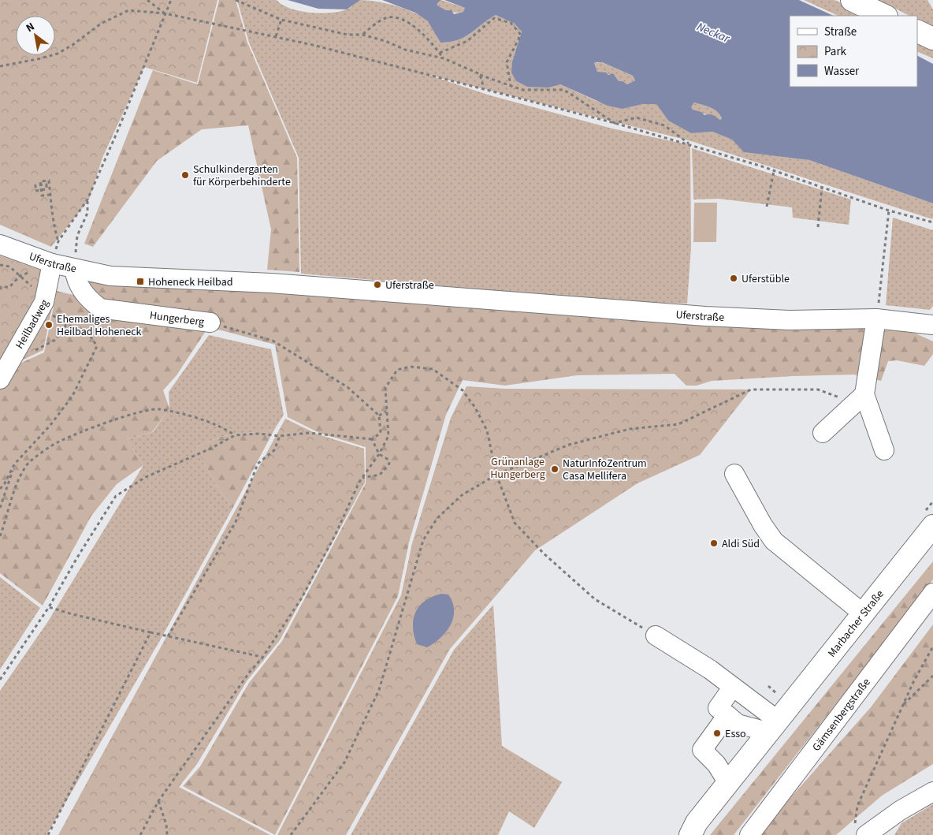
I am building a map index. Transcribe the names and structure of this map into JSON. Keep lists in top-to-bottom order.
{
  "streets": {
    "main road": ["Marbacher Straße"],
    "street": [
      "Uferstraße",
      "Hungerberg",
      "Heilbadweg",
      "Gämsenbergstraße"
    ]
  },
  "crossings": [
    ["Uferstraße", "Hungerberg"],
    ["Uferstraße", "Heilbadweg"]
  ],
  "water": ["Neckar"],
  "parks": ["Grünanlage Hungerberg"],
  "places": {
    "other": [
      "Schulkindergarten für Körperbehinderte",
      "Uferstüble",
      "Uferstraße",
      "Ehemaliges Heilbad Hoheneck",
      "NaturInfoZentrum Casa Mellifera",
      "Aldi Süd",
      "Esso"
    ],
    "transit": ["Hoheneck Heilbad"]
  },
  "legend": ["Straße", "Park", "Wasser"],
  "north": "top left"
}
